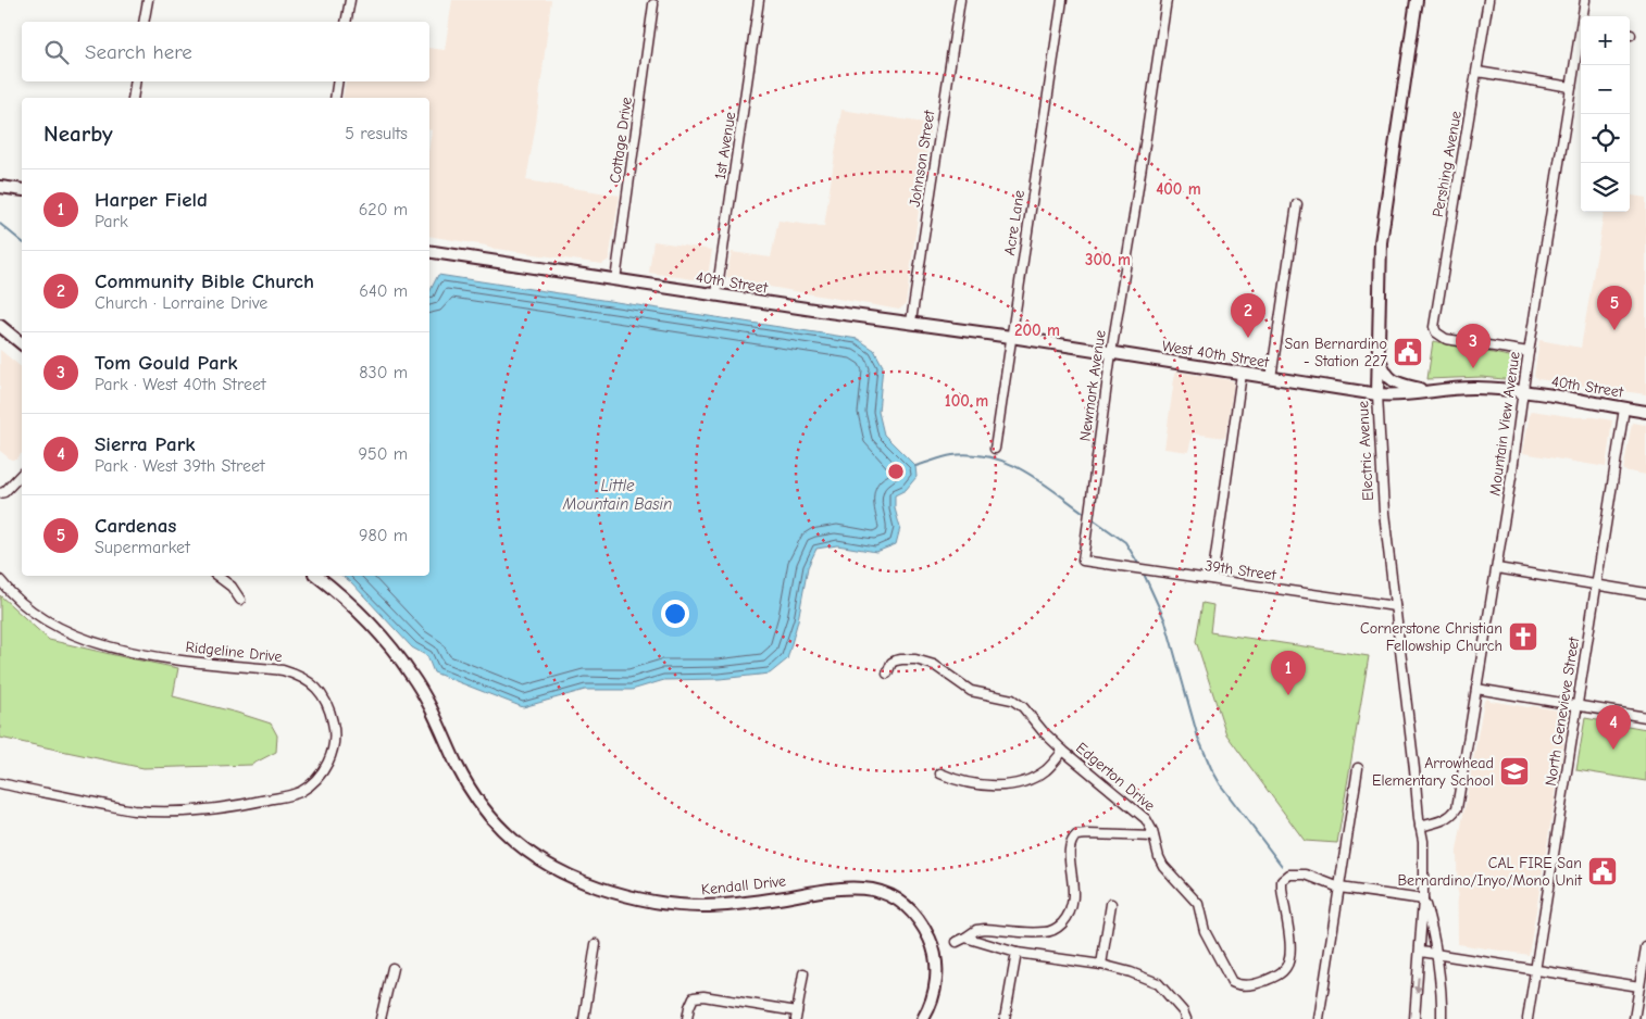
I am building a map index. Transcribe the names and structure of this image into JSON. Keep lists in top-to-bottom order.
{
  "streets": {
    "main road": [
      "40th Street",
      "West 40th Street",
      "Electric Avenue",
      "Kendall Drive"
    ],
    "street": [
      "Cottage Drive",
      "1st Avenue",
      "Johnson Street",
      "Pershing Avenue",
      "Acre Lane",
      "Newmark Avenue",
      "Mountain View Avenue",
      "39th Street",
      "Ridgeline Drive",
      "North Genevieve Street",
      "Edgerton Drive"
    ]
  },
  "crossings": [
    ["Cottage Drive", "40th Street"],
    ["1st Avenue", "40th Street"],
    ["Johnson Street", "40th Street"],
    ["Pershing Avenue", "Mountain View Avenue"],
    ["Acre Lane", "40th Street"],
    ["40th Street", "West 40th Street"],
    ["40th Street", "Mountain View Avenue"],
    ["40th Street", "North Genevieve Street"],
    ["West 40th Street", "Newmark Avenue"],
    ["West 40th Street", "Mountain View Avenue"],
    ["West 40th Street", "Electric Avenue"],
    ["Newmark Avenue", "39th Street"],
    ["Mountain View Avenue", "Electric Avenue"],
    ["Electric Avenue", "39th Street"],
    ["Electric Avenue", "Edgerton Drive"]
  ],
  "water": ["Little Mountain Basin"],
  "places": {
    "public building": ["San Bernardino - Station 227", "CAL FIRE San Bernardino/Inyo/Mono Unit"],
    "church": ["Cornerstone Christian Fellowship Church"],
    "school or university": ["Arrowhead Elementary School"]
  },
  "page": {
    "map_buttons": ["+", "−"],
    "search": "Search here",
    "heading": ["Nearby", "5 results"],
    "list": [
      {
        "mark": "1",
        "name": "Harper Field",
        "note": "Park",
        "value": "620 m"
      },
      {
        "mark": "2",
        "name": "Community Bible Church",
        "note": "Church · Lorraine Drive",
        "value": "640 m"
      },
      {
        "mark": "3",
        "name": "Tom Gould Park",
        "note": "Park · West 40th Street",
        "value": "830 m"
      },
      {
        "mark": "4",
        "name": "Sierra Park",
        "note": "Park · West 39th Street",
        "value": "950 m"
      },
      {
        "mark": "5",
        "name": "Cardenas",
        "note": "Supermarket",
        "value": "980 m"
      }
    ],
    "pins": [
      "5",
      "2",
      "3",
      "1",
      "4"
    ]
  },
  "rings": [
    "400 m",
    "300 m",
    "200 m",
    "100 m"
  ]
}
